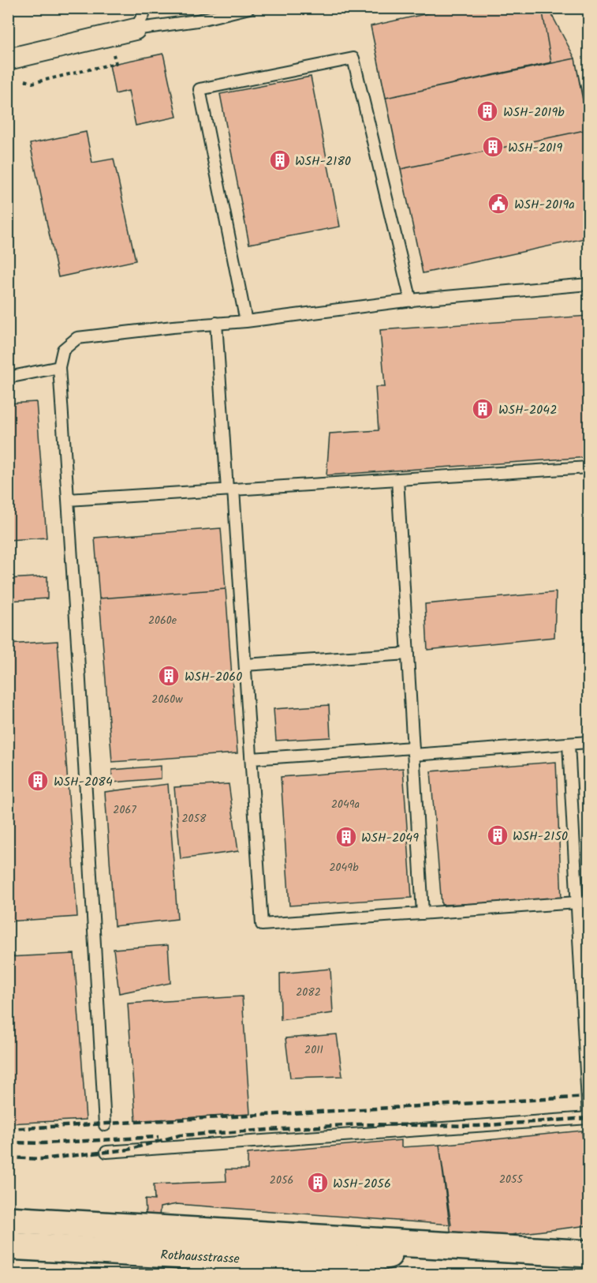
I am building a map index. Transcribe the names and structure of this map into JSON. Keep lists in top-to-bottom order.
{
  "streets": {
    "street": ["Rothausstrasse"]
  },
  "places": {
    "building": [
      "WSH-2019b",
      "WSH-2019",
      "WSH-2180",
      "WSH-2042",
      "WSH-2060",
      "WSH-2084",
      "WSH-2150",
      "WSH-2049",
      "WSH-2056"
    ],
    "public building": ["WSH-2019a"]
  },
  "house_numbers": [
    "2060e",
    "2060w",
    "2049a",
    "2067",
    "2058",
    "2049b",
    "2082",
    "2011",
    "2055",
    "2056"
  ]
}
